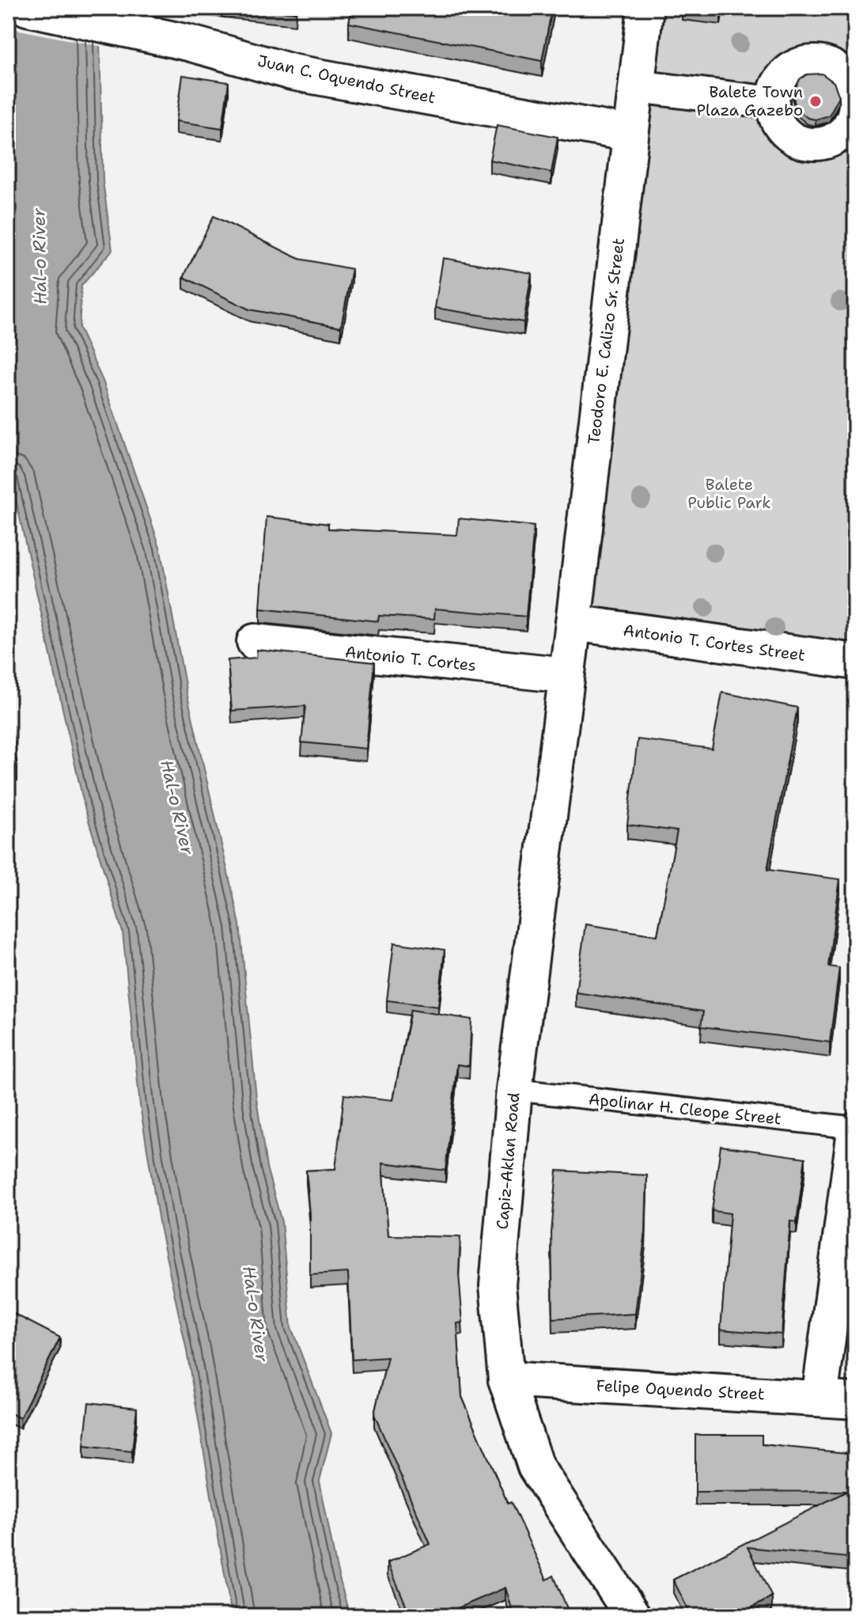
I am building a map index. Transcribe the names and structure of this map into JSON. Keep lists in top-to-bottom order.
{
  "streets": {
    "street": [
      "Juan C. Oquendo Street",
      "Teodoro E. Calizo Sr. Street",
      "Antonio T. Cortes Street",
      "Antonio T. Cortes",
      "Capiz-Aklan Road",
      "Felipe Oquendo Street"
    ],
    "lane": ["Apolinar H. Cleope Street"]
  },
  "crossings": [
    ["Juan C. Oquendo Street", "Teodoro E. Calizo Sr. Street"],
    ["Teodoro E. Calizo Sr. Street", "Antonio T. Cortes Street"],
    ["Teodoro E. Calizo Sr. Street", "Antonio T. Cortes"],
    ["Teodoro E. Calizo Sr. Street", "Capiz-Aklan Road"],
    ["Antonio T. Cortes", "Capiz-Aklan Road"],
    ["Apolinar H. Cleope Street", "Capiz-Aklan Road"],
    ["Capiz-Aklan Road", "Felipe Oquendo Street"]
  ],
  "water": ["Hal-o River"],
  "parks": ["Balete Public Park"],
  "places": ["Balete Town Plaza Gazebo"]
}
